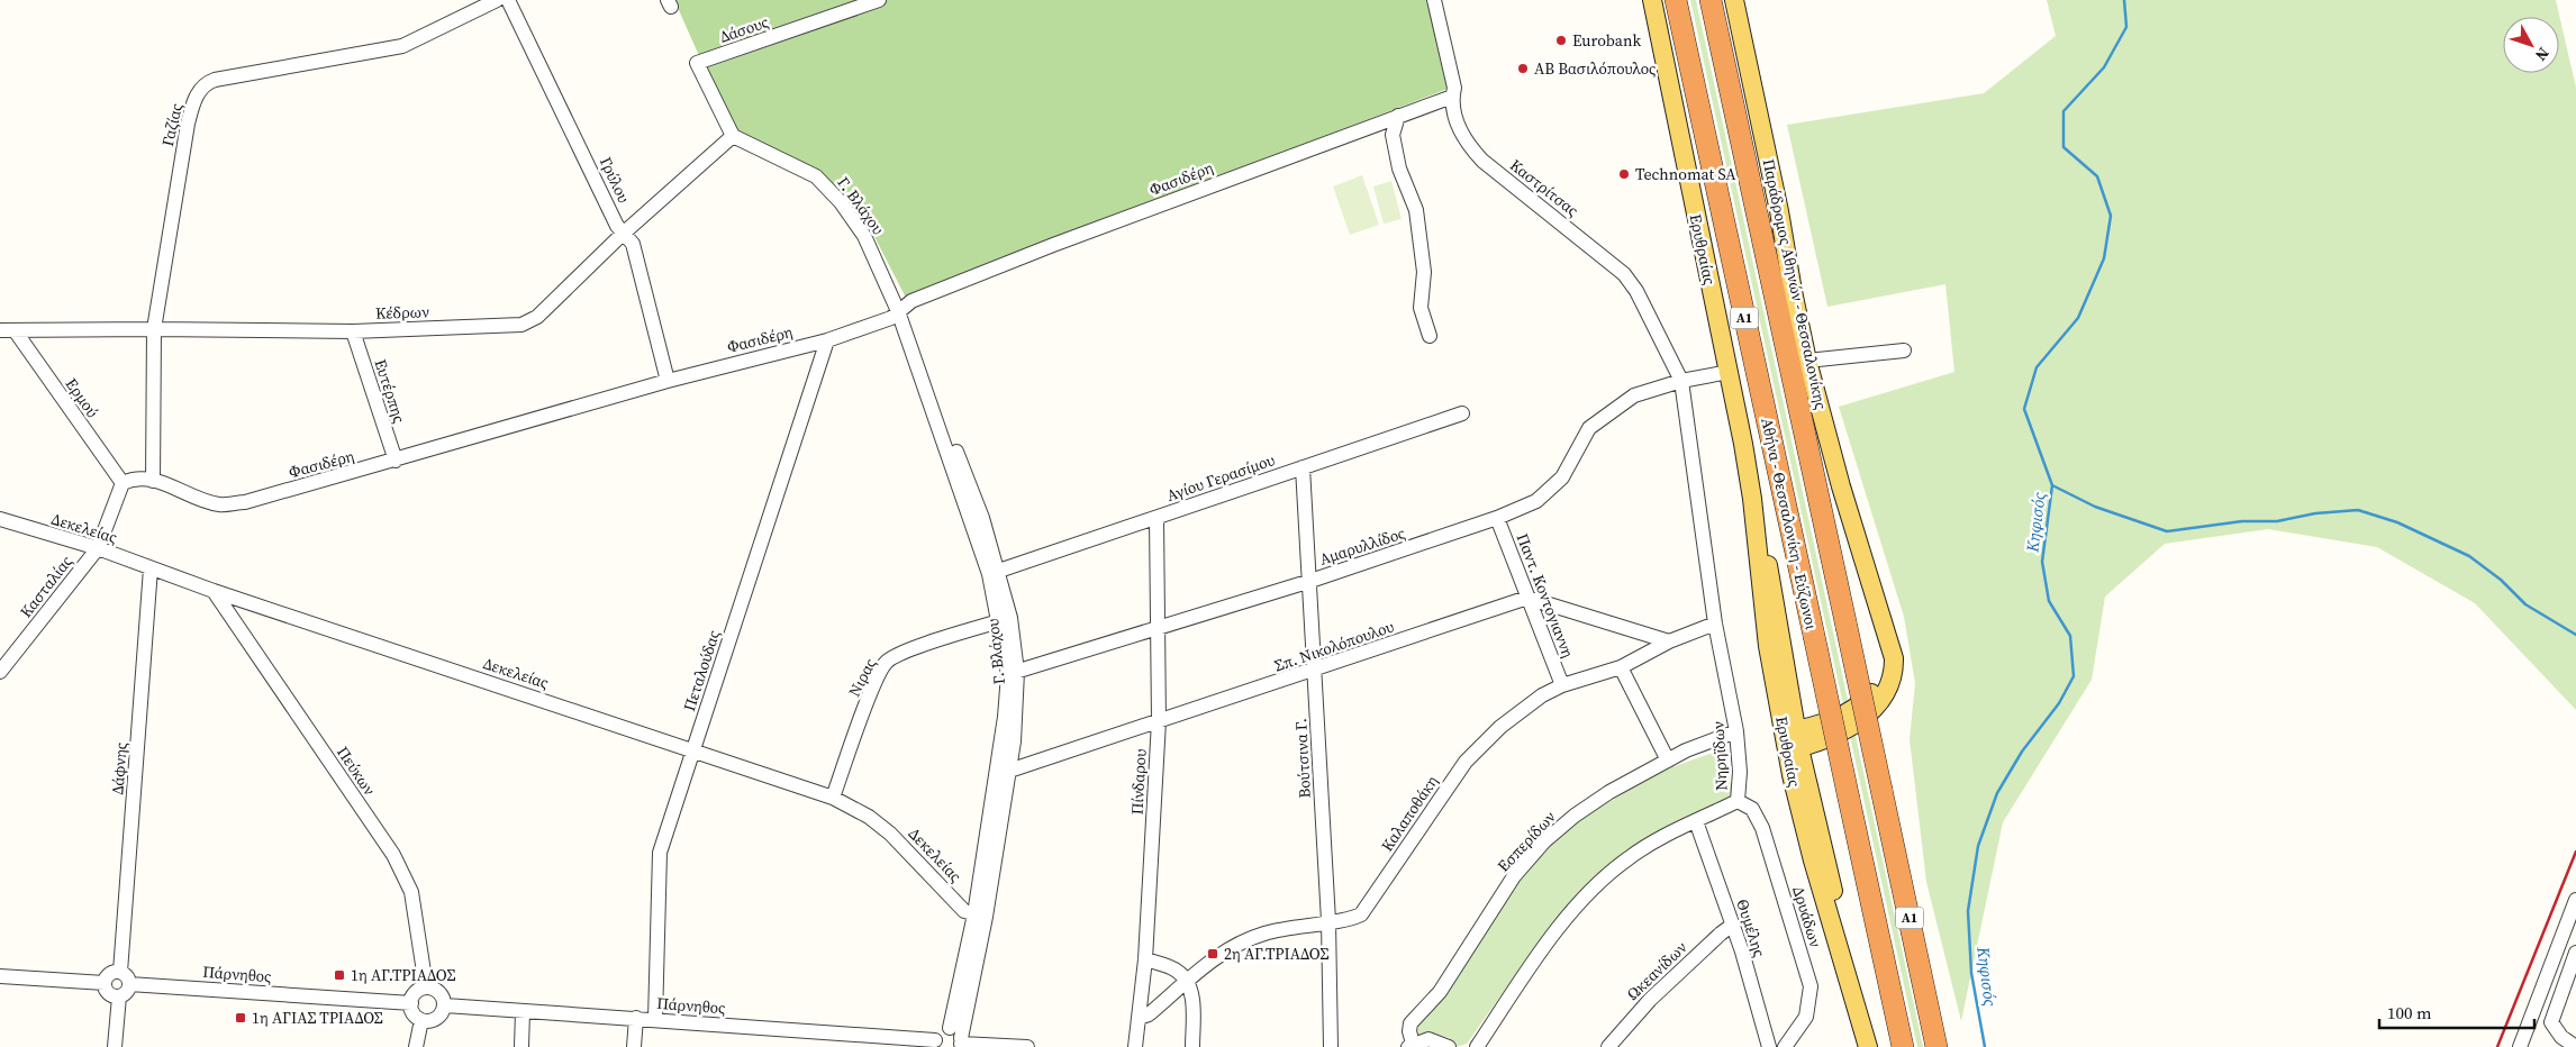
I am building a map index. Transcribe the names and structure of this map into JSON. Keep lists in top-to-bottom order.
{
  "streets": {
    "highway": ["Α1", "Αθήνα - Θεσσαλονίκη - Εύζωνοι"],
    "main road": ["Ερυθραίας", "Παράδρομος Αθηνών - Θεσσαλονίκης"],
    "street": [
      "Δάσους",
      "Γαζίας",
      "Φασιδέρη",
      "Γρύλου",
      "Καστρίτσας",
      "Γ. Βλάχου",
      "Κέδρων",
      "Ευτέρπης",
      "Ερμού",
      "Αγίου Γερασίμου",
      "Δεκελείας",
      "Αμαρυλλίδος",
      "Κασταλίας",
      "Παντ. Κοντογιαννη",
      "Σπ. Νικολόπουλου",
      "Πεταλούδας",
      "Νιρας",
      "Νηρηϊδων",
      "Βούτσινα Γ.",
      "Δάφνης",
      "Πεύκων",
      "Πίνδαρου",
      "Καλαποθάκη",
      "Εσπερίδων",
      "Δρυάδων",
      "Θυμέλης",
      "Ωκεανίδων",
      "Πάρνηθος"
    ]
  },
  "crossings": [
    ["Δάσους", "Γ. Βλάχου"],
    ["Δάσους", "Κέδρων"],
    ["Γαζίας", "Φασιδέρη"],
    ["Γαζίας", "Κέδρων"],
    ["Φασιδέρη", "Γρύλου"],
    ["Φασιδέρη", "Καστρίτσας"],
    ["Φασιδέρη", "Γ. Βλάχου"],
    ["Φασιδέρη", "Ευτέρπης"],
    ["Φασιδέρη", "Ερμού"],
    ["Φασιδέρη", "Πεταλούδας"],
    ["Γρύλου", "Κέδρων"],
    ["Καστρίτσας", "Αμαρυλλίδος"],
    ["Καστρίτσας", "Νηρηϊδων"],
    ["Γ. Βλάχου", "Κέδρων"],
    ["Γ. Βλάχου", "Αγίου Γερασίμου"],
    ["Γ. Βλάχου", "Δεκελείας"],
    ["Γ. Βλάχου", "Αμαρυλλίδος"],
    ["Γ. Βλάχου", "Σπ. Νικολόπουλου"],
    ["Γ. Βλάχου", "Νιρας"],
    ["Ερυθραίας", "Παράδρομος Αθηνών - Θεσσαλονίκης"],
    ["Ερυθραίας", "Αμαρυλλίδος"],
    ["Κέδρων", "Ευτέρπης"],
    ["Κέδρων", "Ερμού"],
    ["Αγίου Γερασίμου", "Βούτσινα Γ."],
    ["Αγίου Γερασίμου", "Πίνδαρου"],
    ["Δεκελείας", "Κασταλίας"],
    ["Δεκελείας", "Πεταλούδας"],
    ["Δεκελείας", "Νιρας"],
    ["Δεκελείας", "Δάφνης"],
    ["Δεκελείας", "Πεύκων"],
    ["Αμαρυλλίδος", "Παντ. Κοντογιαννη"],
    ["Αμαρυλλίδος", "Νηρηϊδων"],
    ["Αμαρυλλίδος", "Βούτσινα Γ."],
    ["Αμαρυλλίδος", "Πίνδαρου"],
    ["Παντ. Κοντογιαννη", "Σπ. Νικολόπουλου"],
    ["Παντ. Κοντογιαννη", "Καλαποθάκη"],
    ["Σπ. Νικολόπουλου", "Βούτσινα Γ."],
    ["Σπ. Νικολόπουλου", "Πίνδαρου"],
    ["Πεταλούδας", "Πάρνηθος"],
    ["Νηρηϊδων", "Καλαποθάκη"],
    ["Νηρηϊδων", "Εσπερίδων"],
    ["Νηρηϊδων", "Δρυάδων"],
    ["Νηρηϊδων", "Θυμέλης"],
    ["Βούτσινα Γ.", "Καλαποθάκη"],
    ["Δάφνης", "Πάρνηθος"],
    ["Πεύκων", "Πάρνηθος"],
    ["Πίνδαρου", "Καλαποθάκη"],
    ["Θυμέλης", "Ωκεανίδων"]
  ],
  "water": ["Κηφισός"],
  "places": {
    "other": ["Eurobank", "ΑΒ Βασιλόπουλος", "Technomat SA"],
    "transit": ["2η ΑΓ.ΤΡΙΑΔΟΣ", "1η ΑΓ.ΤΡΙΑΔΟΣ", "1η ΑΓΙΑΣ ΤΡΙΑΔΟΣ"]
  },
  "scale_bar": "100 m",
  "north": "bottom right"
}
